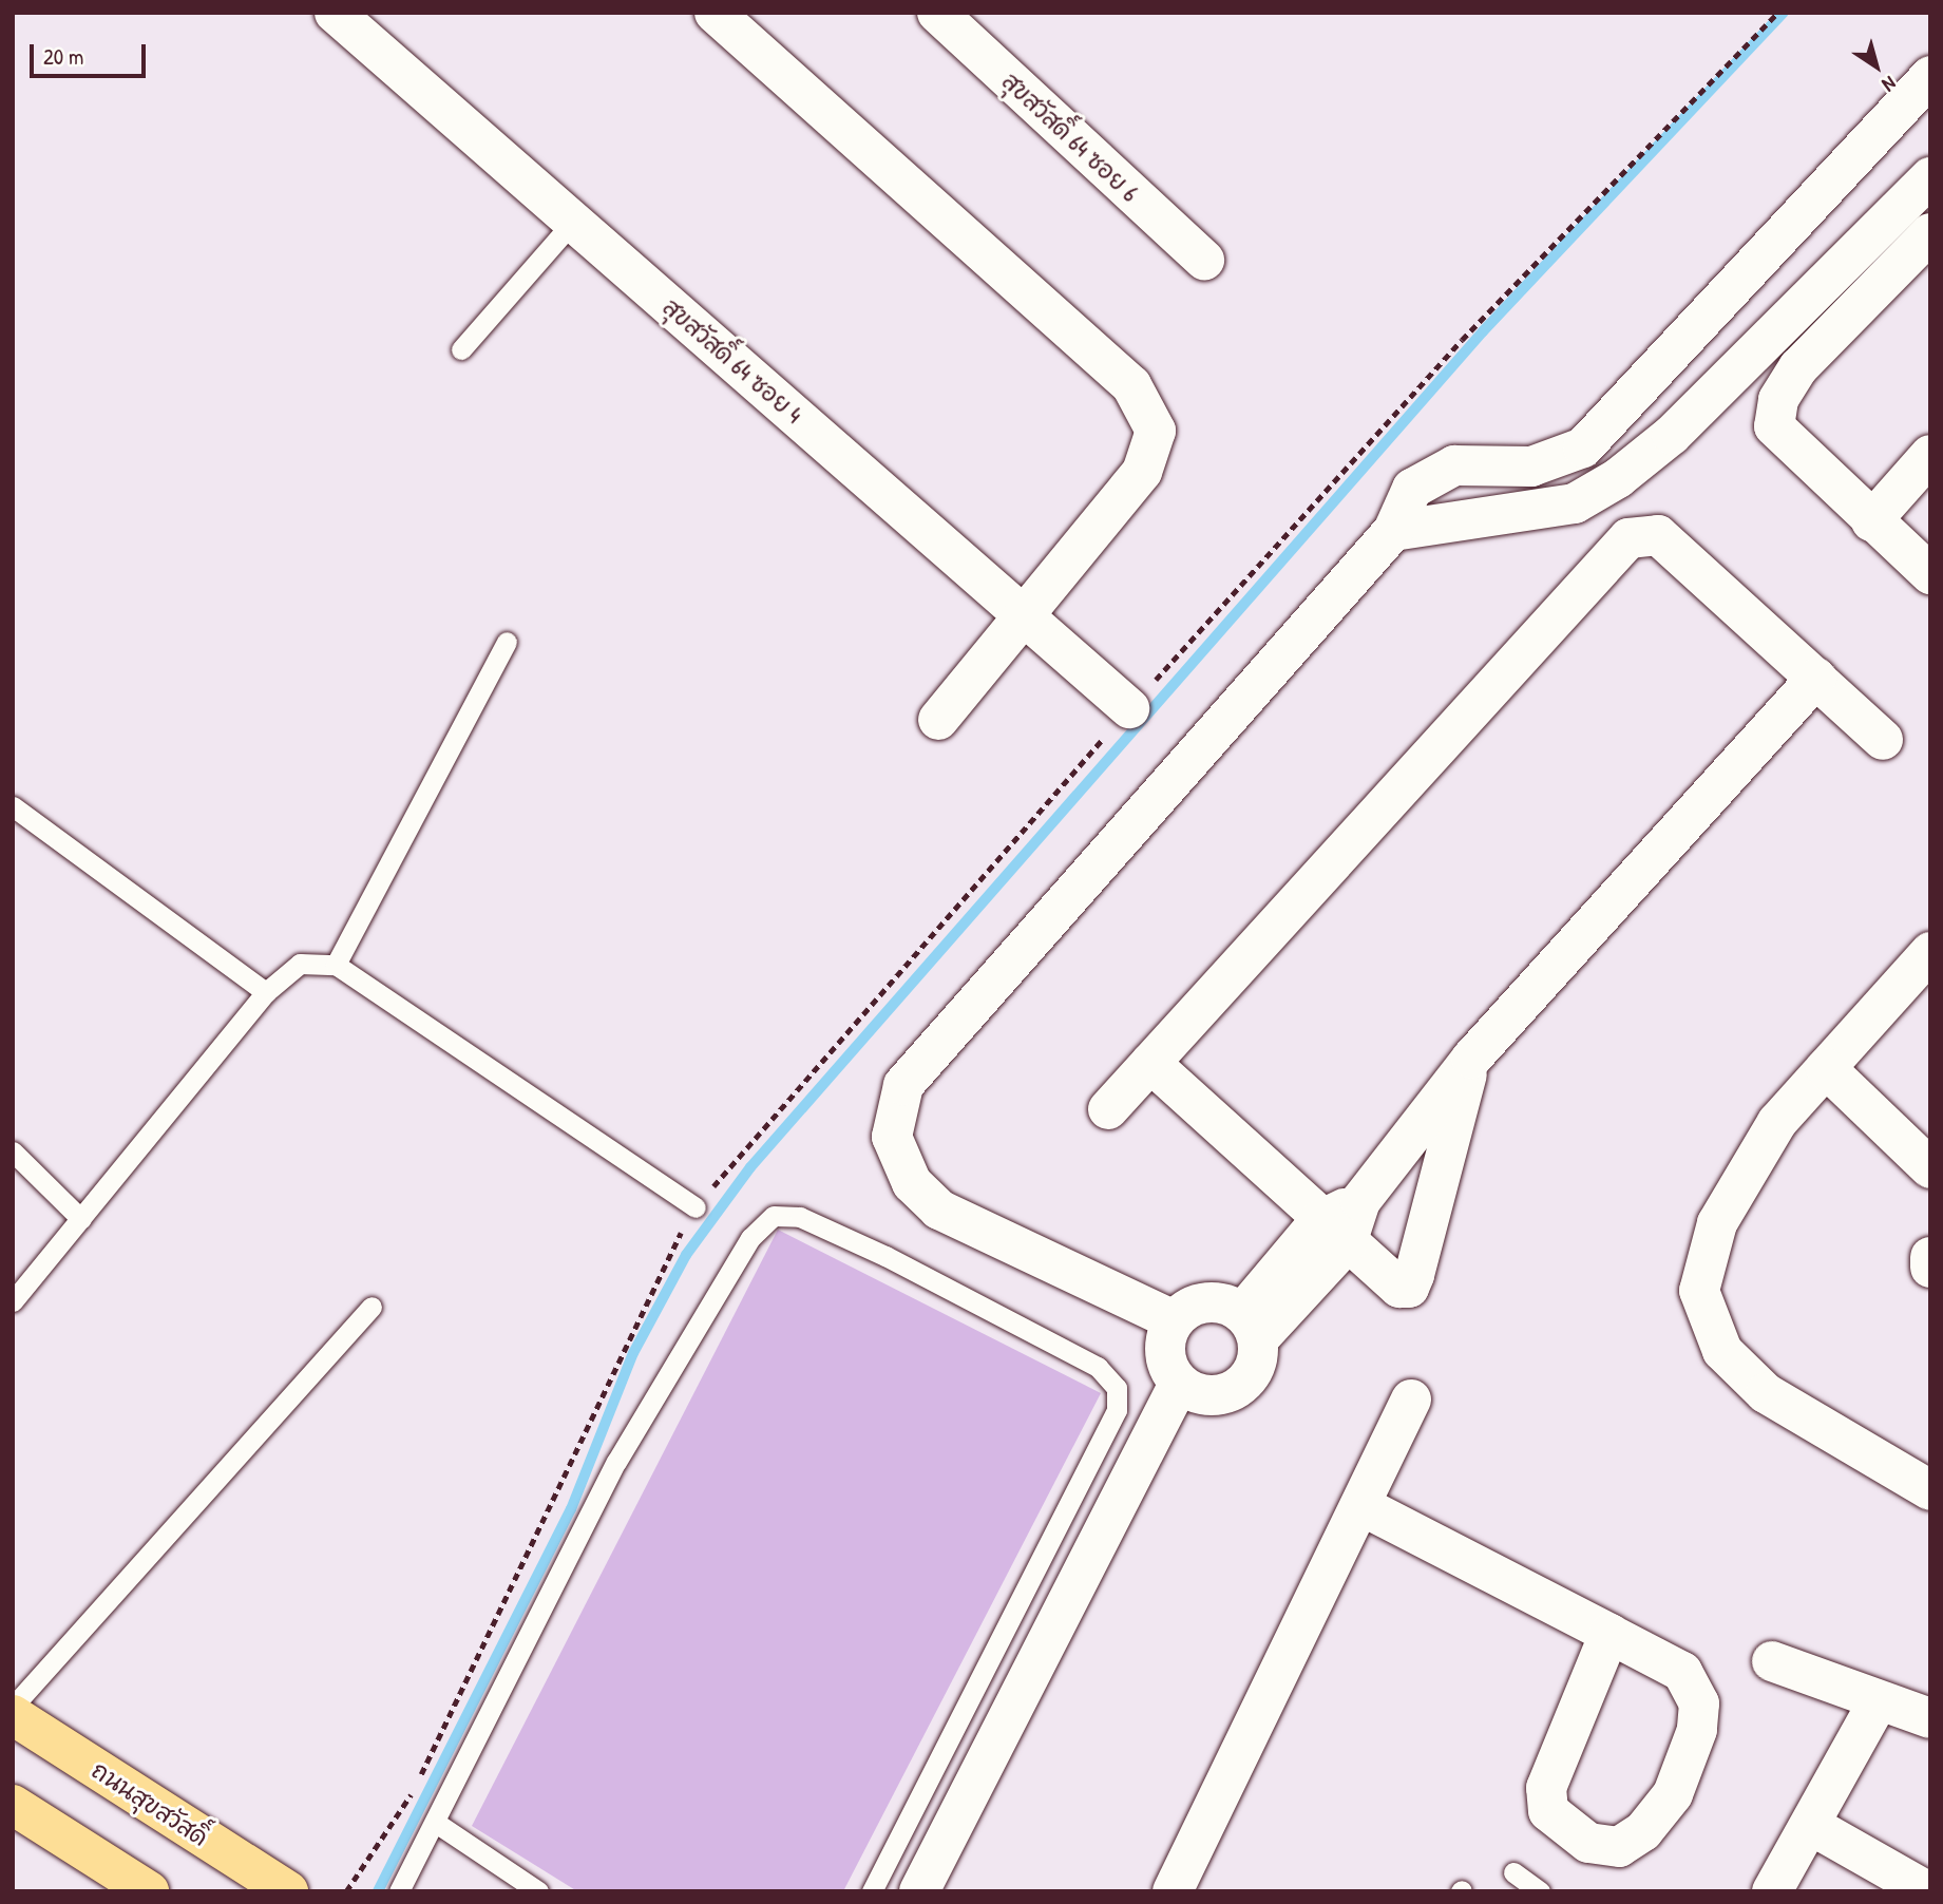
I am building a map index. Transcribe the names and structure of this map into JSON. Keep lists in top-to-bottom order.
{
  "streets": {
    "main road": ["ถนนสุขสวัสดิ์"],
    "street": ["สุขสวัสดิ์ 64 ซอย 6", "สุขสวัสดิ์ 64 ซอย 4"]
  },
  "scale_bar": "20 m",
  "north": "bottom right"
}
